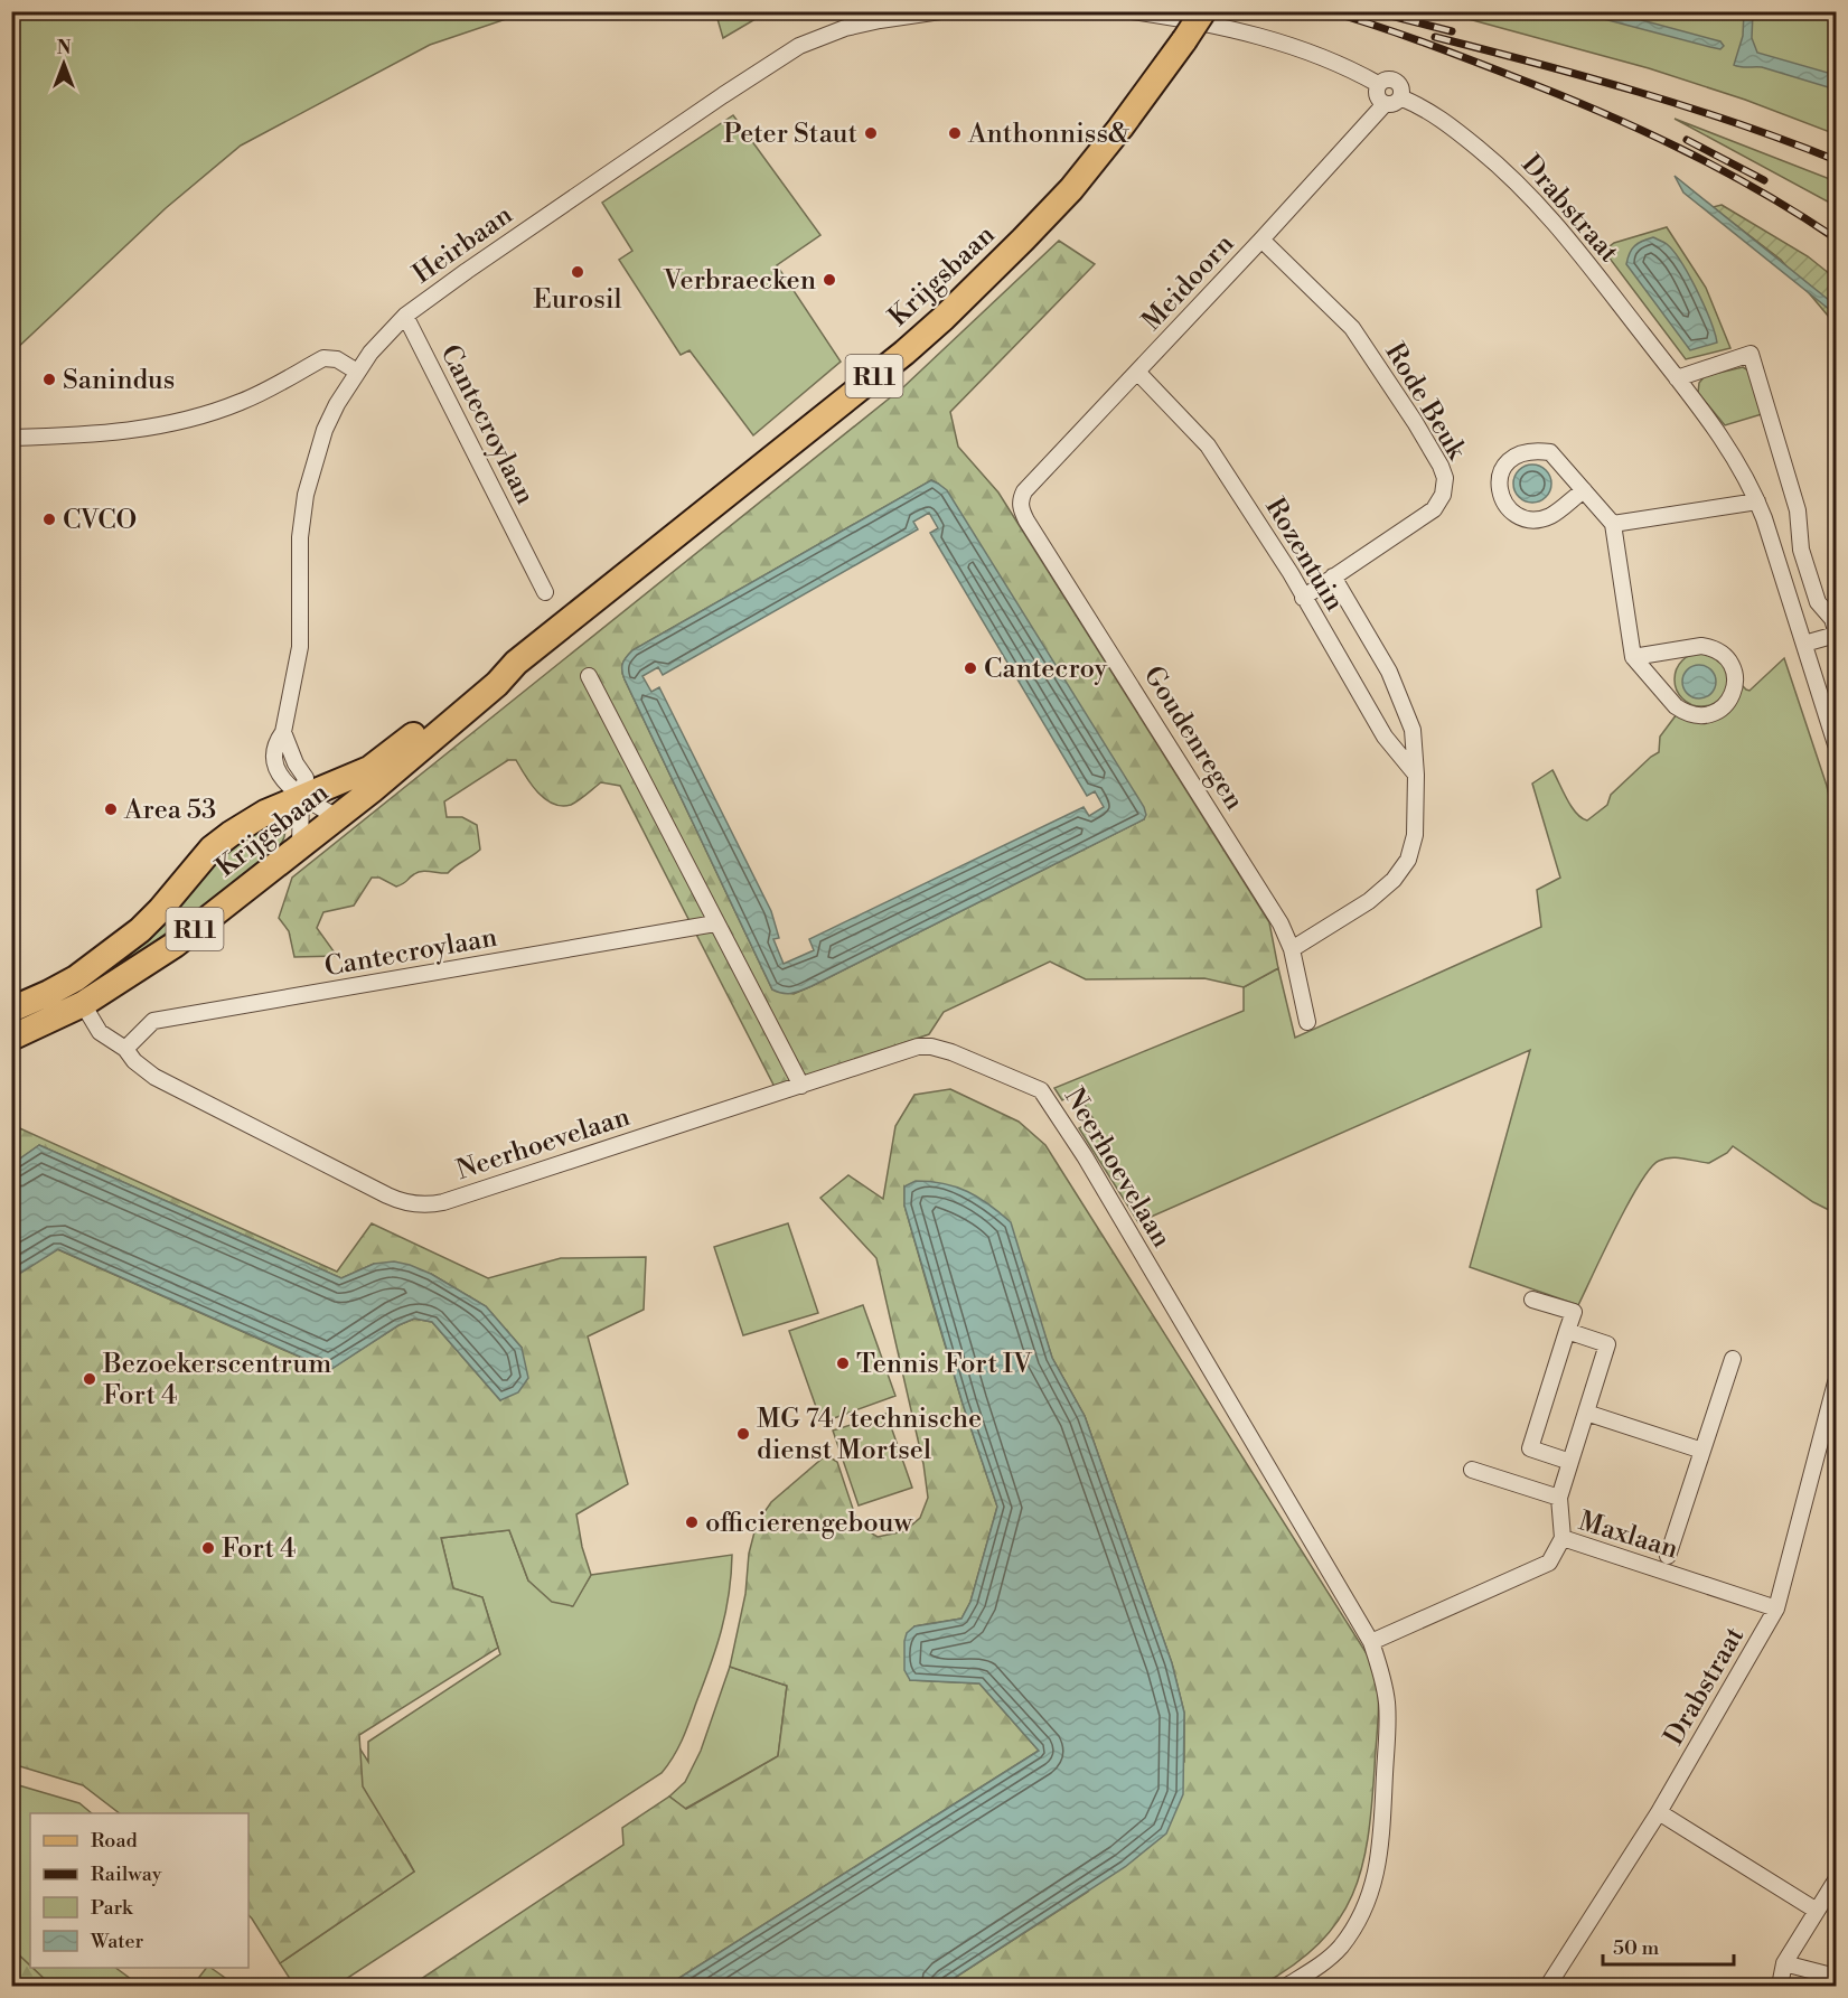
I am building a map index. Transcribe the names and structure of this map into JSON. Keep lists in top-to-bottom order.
{
  "streets": {
    "main road": ["Krijgsbaan", "R11"],
    "street": [
      "Drabstraat",
      "Heirbaan",
      "Meidoorn",
      "Rode Beuk",
      "Cantecroylaan",
      "Rozentuin",
      "Goudenregen",
      "Neerhoevelaan",
      "Maxlaan"
    ]
  },
  "crossings": [
    ["Drabstraat", "Meidoorn"],
    ["Drabstraat", "Maxlaan"],
    ["Heirbaan", "Krijgsbaan"],
    ["Heirbaan", "Cantecroylaan"],
    ["Krijgsbaan", "Neerhoevelaan"],
    ["Meidoorn", "Rode Beuk"],
    ["Meidoorn", "Rozentuin"],
    ["Meidoorn", "Goudenregen"],
    ["Rode Beuk", "Rozentuin"],
    ["Cantecroylaan", "Neerhoevelaan"],
    ["Rozentuin", "Goudenregen"],
    ["Neerhoevelaan", "Maxlaan"]
  ],
  "places": [
    "Peter Staut",
    "Anthonniss&",
    "Eurosil",
    "Verbraecken",
    "Sanindus",
    "CVCO",
    "Cantecroy",
    "Area 53",
    "Tennis Fort IV",
    "Bezoekerscentrum Fort 4",
    "MG 74 / technische dienst Mortsel",
    "officierengebouw",
    "Fort 4"
  ],
  "legend": [
    "Road",
    "Railway",
    "Park",
    "Water"
  ],
  "scale_bar": "50 m",
  "north": "top"
}
